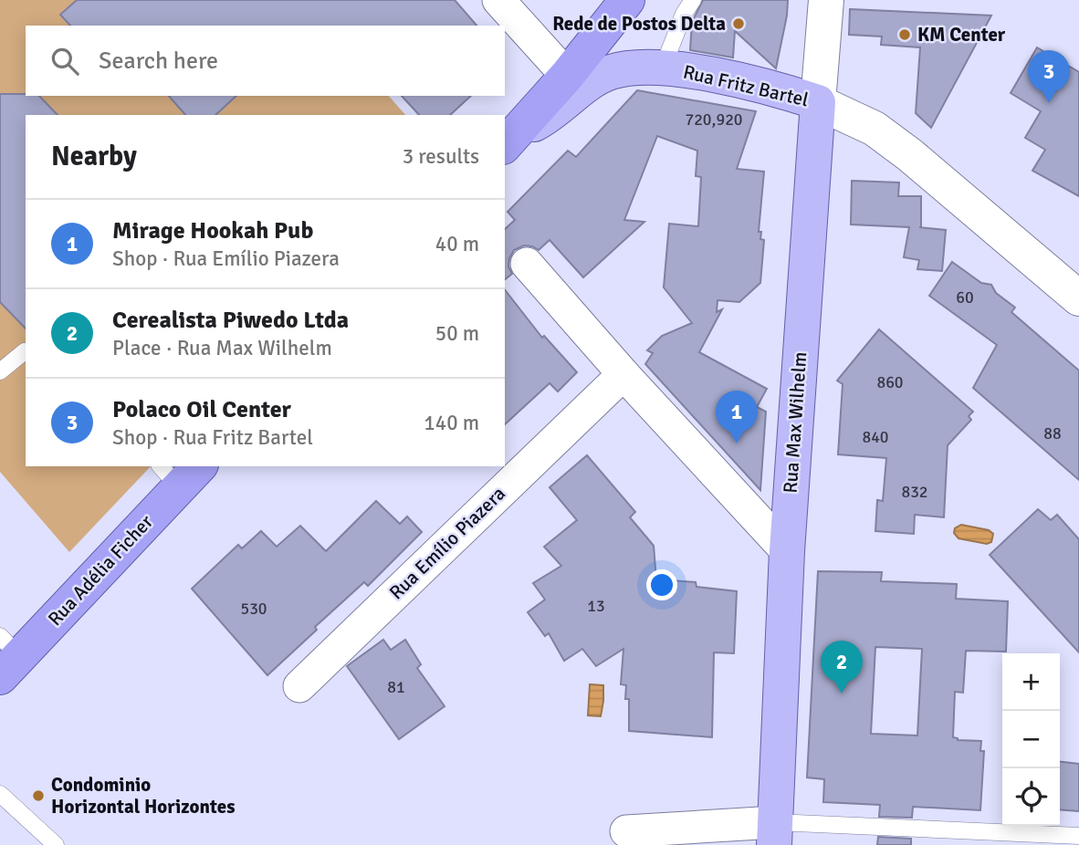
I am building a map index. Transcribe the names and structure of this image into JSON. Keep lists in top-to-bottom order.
{
  "streets": {
    "highway": ["Rua Adélia Ficher"],
    "main road": ["Rua Fritz Bartel", "Rua Max Wilhelm"],
    "street": ["Rua Emílio Piazera"]
  },
  "crossings": [
    ["Rua Fritz Bartel", "Rua Max Wilhelm"]
  ],
  "places": ["Rede de Postos Delta", "KM Center", "Condominio Horizontal Horizontes"],
  "house_numbers": [
    "720,920",
    "60",
    "860",
    "88",
    "840",
    "832",
    "13",
    "530",
    "81"
  ],
  "page": {
    "search": "Search here",
    "pins": ["3", "1", "2"],
    "heading": ["Nearby", "3 results"],
    "list": [
      {
        "mark": "1",
        "name": "Mirage Hookah Pub",
        "note": "Shop · Rua Emílio Piazera",
        "value": "40 m"
      },
      {
        "mark": "2",
        "name": "Cerealista Piwedo Ltda",
        "note": "Place · Rua Max Wilhelm",
        "value": "50 m"
      },
      {
        "mark": "3",
        "name": "Polaco Oil Center",
        "note": "Shop · Rua Fritz Bartel",
        "value": "140 m"
      }
    ],
    "map_buttons": ["+", "−"]
  }
}
